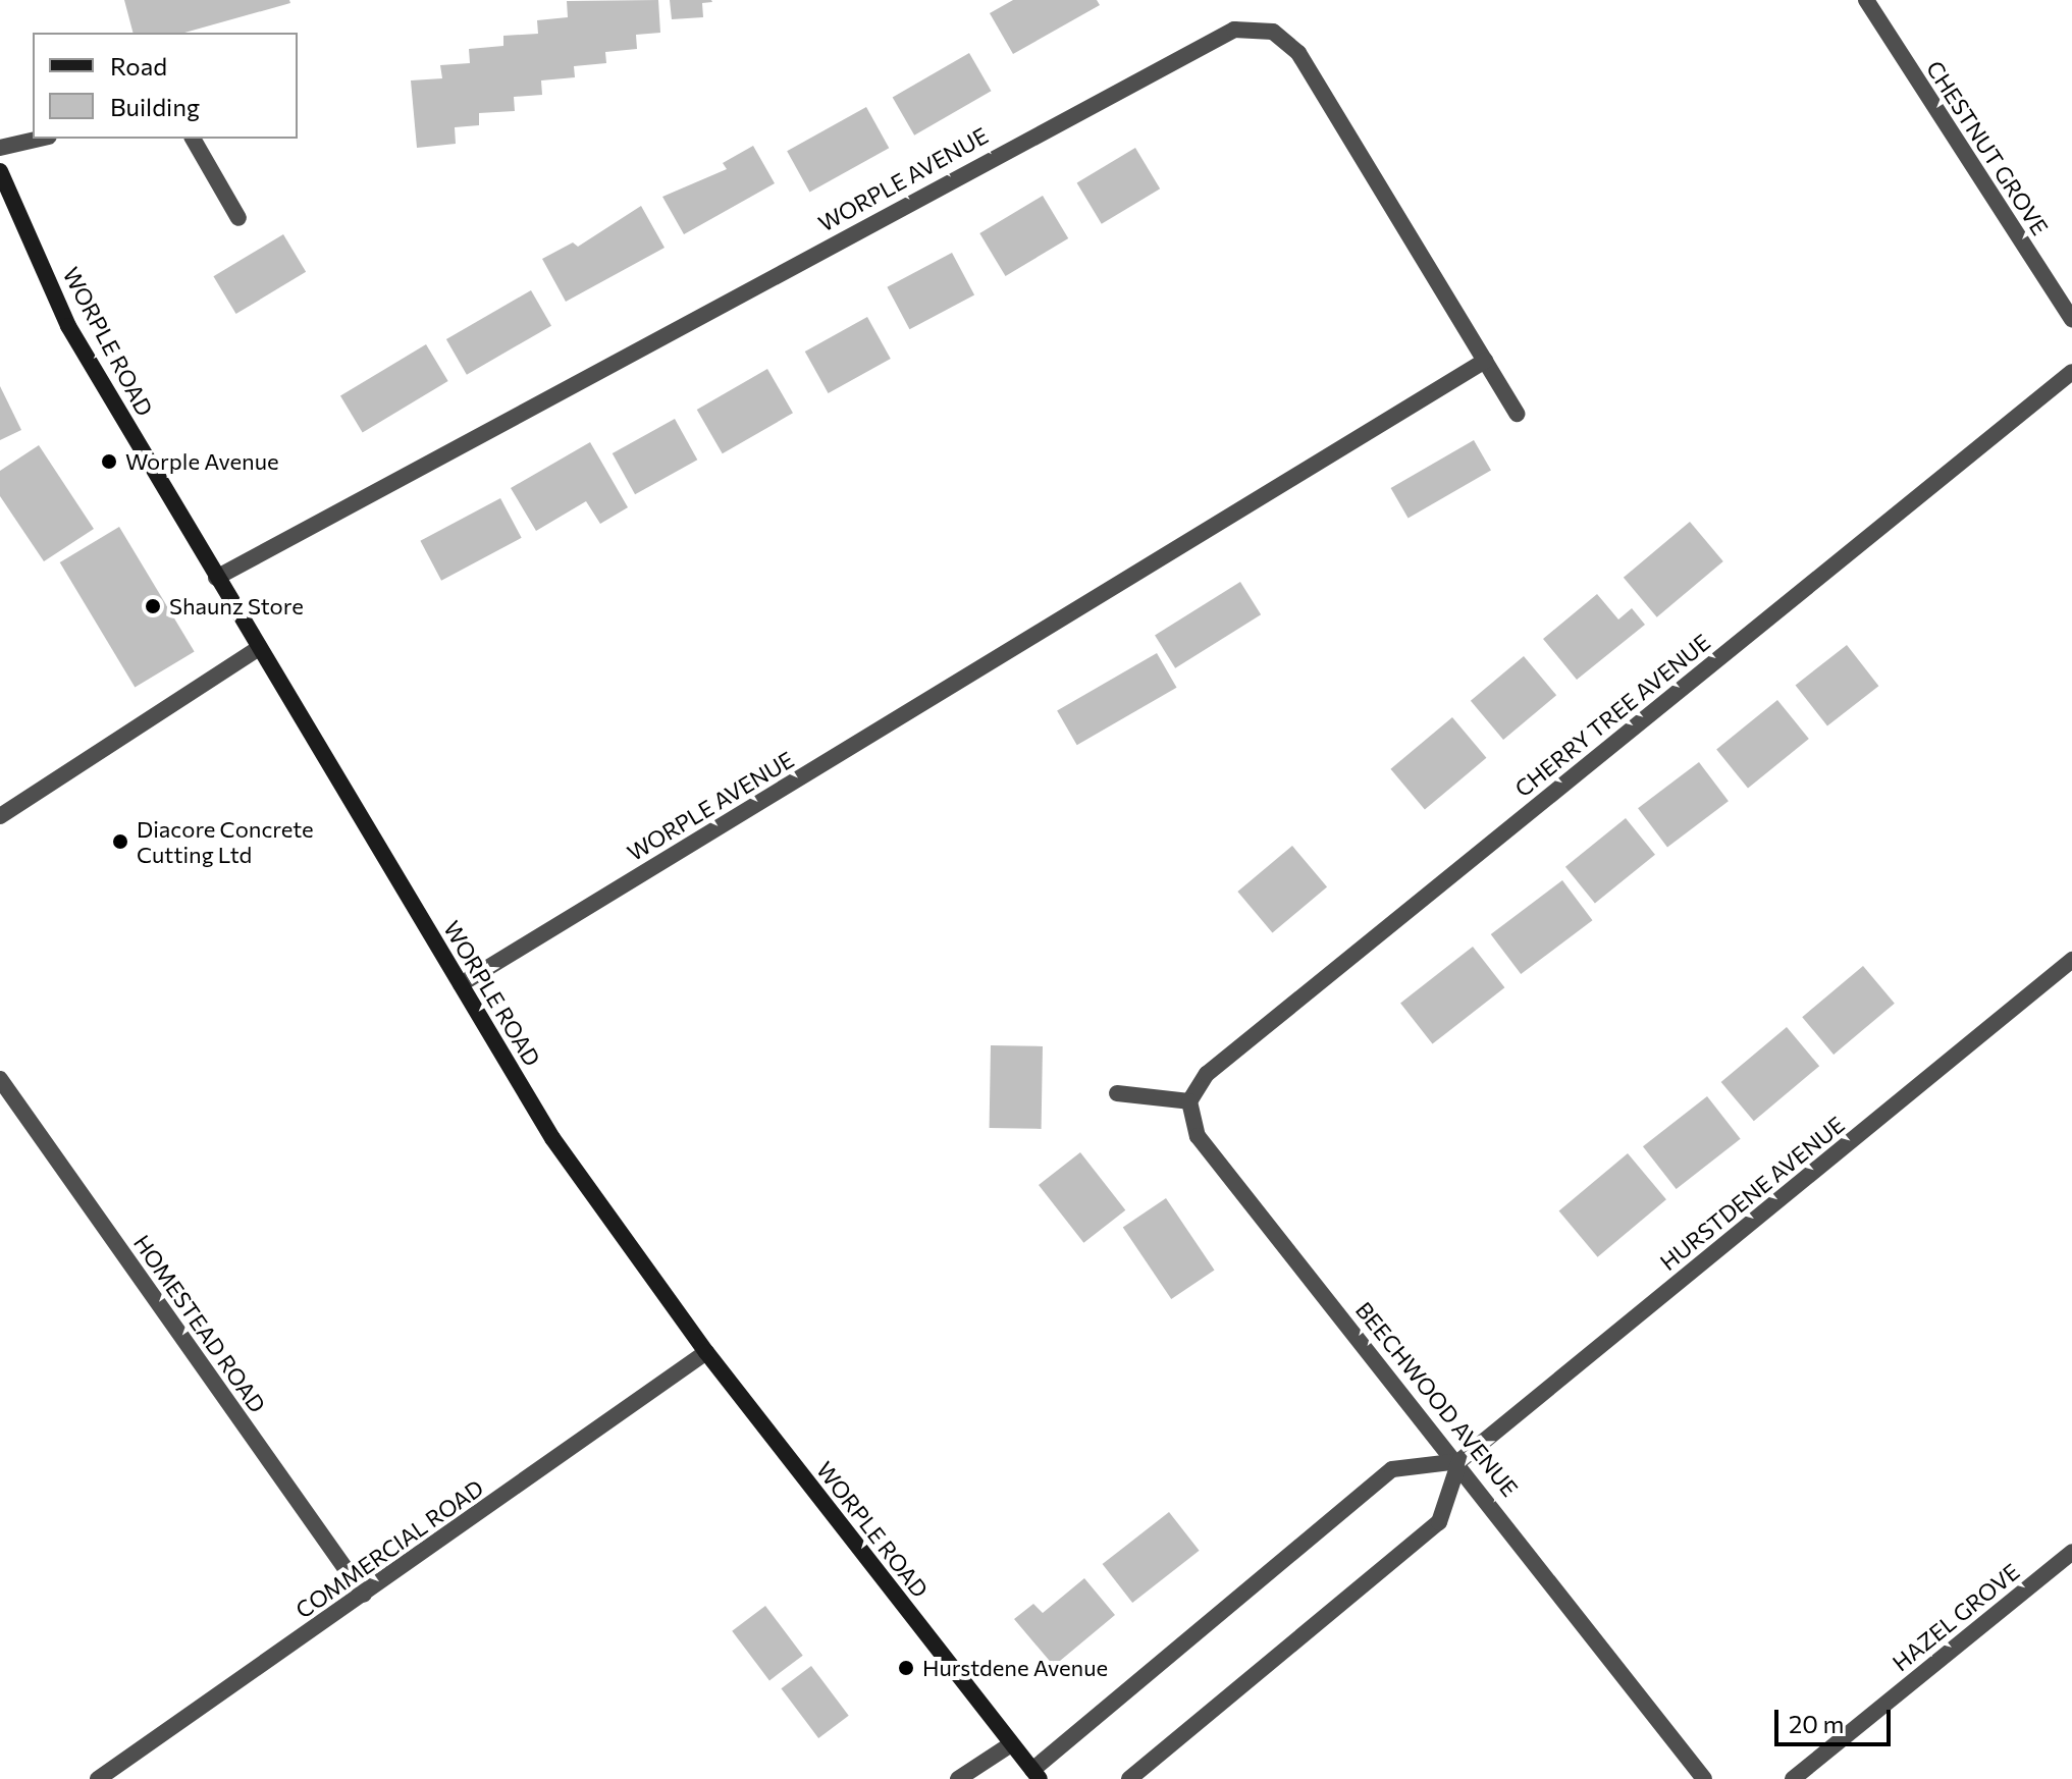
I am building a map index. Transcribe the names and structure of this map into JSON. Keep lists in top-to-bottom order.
{
  "streets": {
    "street": [
      "CHESTNUT GROVE",
      "WORPLE AVENUE",
      "WORPLE ROAD",
      "CHERRY TREE AVENUE",
      "HURSTDENE AVENUE",
      "HOMESTEAD ROAD",
      "BEECHWOOD AVENUE",
      "COMMERCIAL ROAD",
      "HAZEL GROVE"
    ]
  },
  "crossings": [
    ["WORPLE AVENUE", "WORPLE ROAD"],
    ["WORPLE ROAD", "COMMERCIAL ROAD"],
    ["CHERRY TREE AVENUE", "BEECHWOOD AVENUE"],
    ["HURSTDENE AVENUE", "BEECHWOOD AVENUE"],
    ["HOMESTEAD ROAD", "COMMERCIAL ROAD"]
  ],
  "places": [
    "Worple Avenue",
    "Shaunz Store",
    "Diacore Concrete Cutting Ltd",
    "Hurstdene Avenue"
  ],
  "legend": ["Road", "Building"],
  "scale_bar": "20 m"
}
